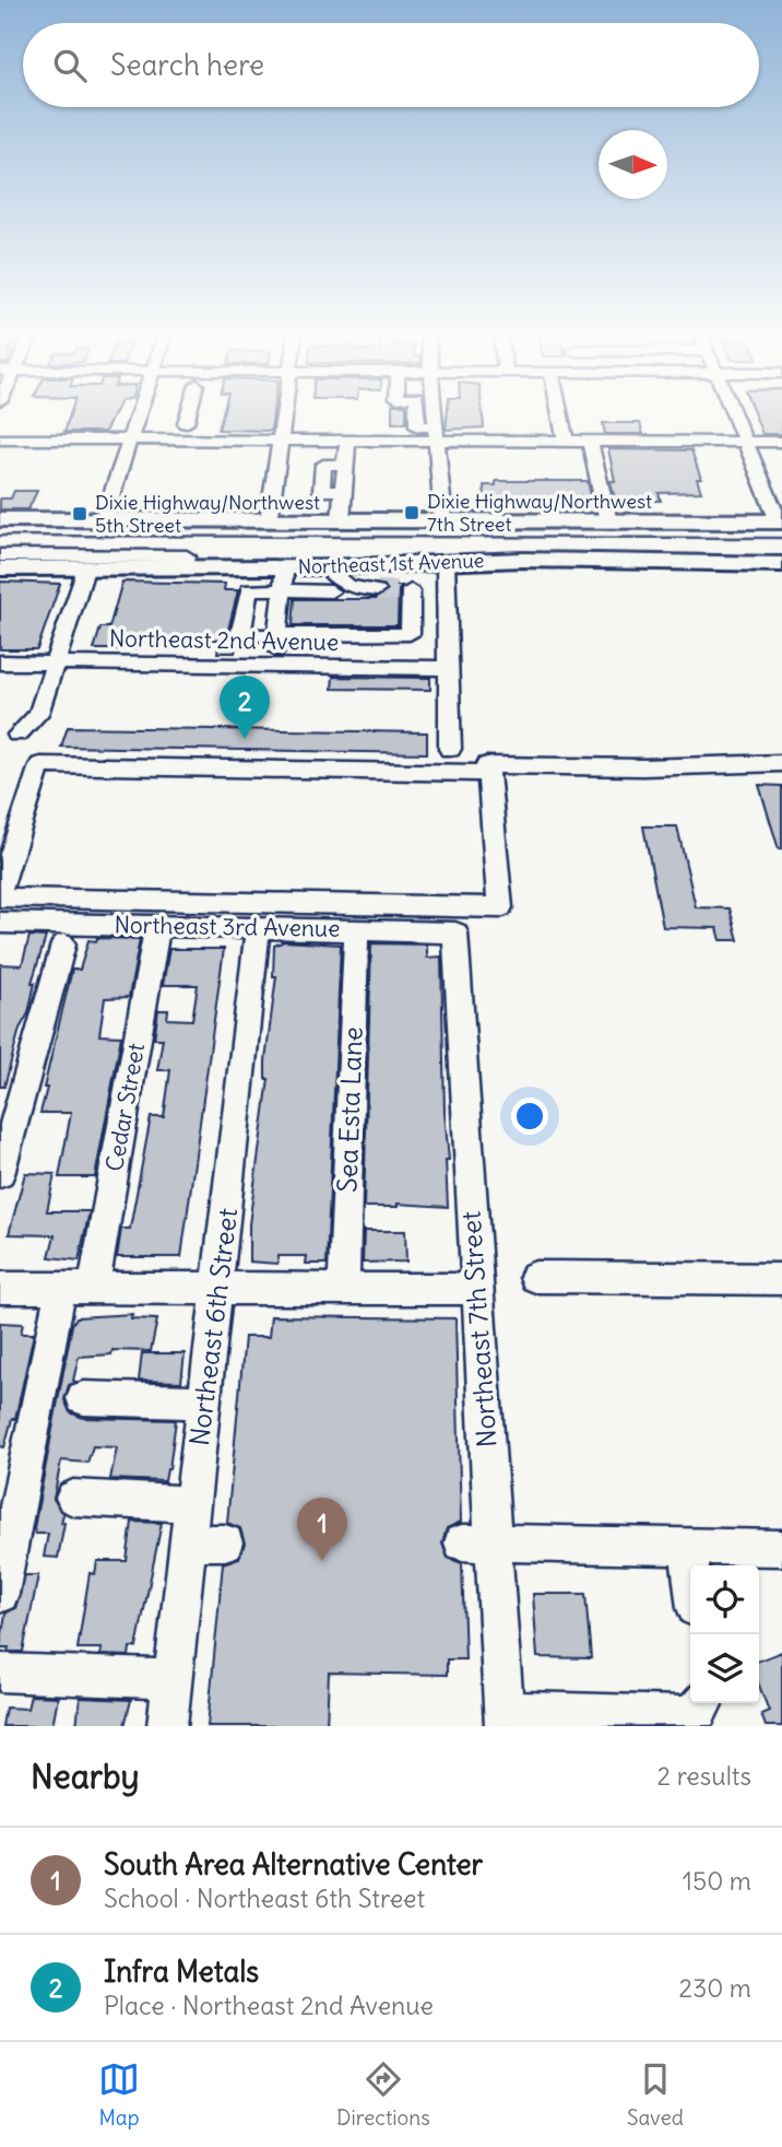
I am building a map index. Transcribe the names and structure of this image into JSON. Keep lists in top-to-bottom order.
{
  "streets": {
    "main road": ["Northeast 1st Avenue"],
    "street": [
      "Northeast 2nd Avenue",
      "Northeast 3rd Avenue",
      "Cedar Street",
      "Sea Esta Lane",
      "Northeast 6th Street",
      "Northeast 7th Street"
    ]
  },
  "crossings": [
    ["Northeast 3rd Avenue", "Cedar Street"],
    ["Northeast 3rd Avenue", "Sea Esta Lane"],
    ["Northeast 3rd Avenue", "Northeast 6th Street"],
    ["Northeast 3rd Avenue", "Northeast 7th Street"]
  ],
  "places": {
    "transit": ["Dixie Highway/Northwest 7th Street", "Dixie Highway/Northwest 5th Street"]
  },
  "north": "right",
  "page": {
    "search": "Search here",
    "pins": ["2", "1"],
    "heading": ["Nearby", "2 results"],
    "list": [
      {
        "mark": "1",
        "name": "South Area Alternative Center",
        "note": "School · Northeast 6th Street",
        "value": "150 m"
      },
      {
        "mark": "2",
        "name": "Infra Metals",
        "note": "Place · Northeast 2nd Avenue",
        "value": "230 m"
      }
    ],
    "nav": ["Map", "Directions", "Saved"]
  }
}
